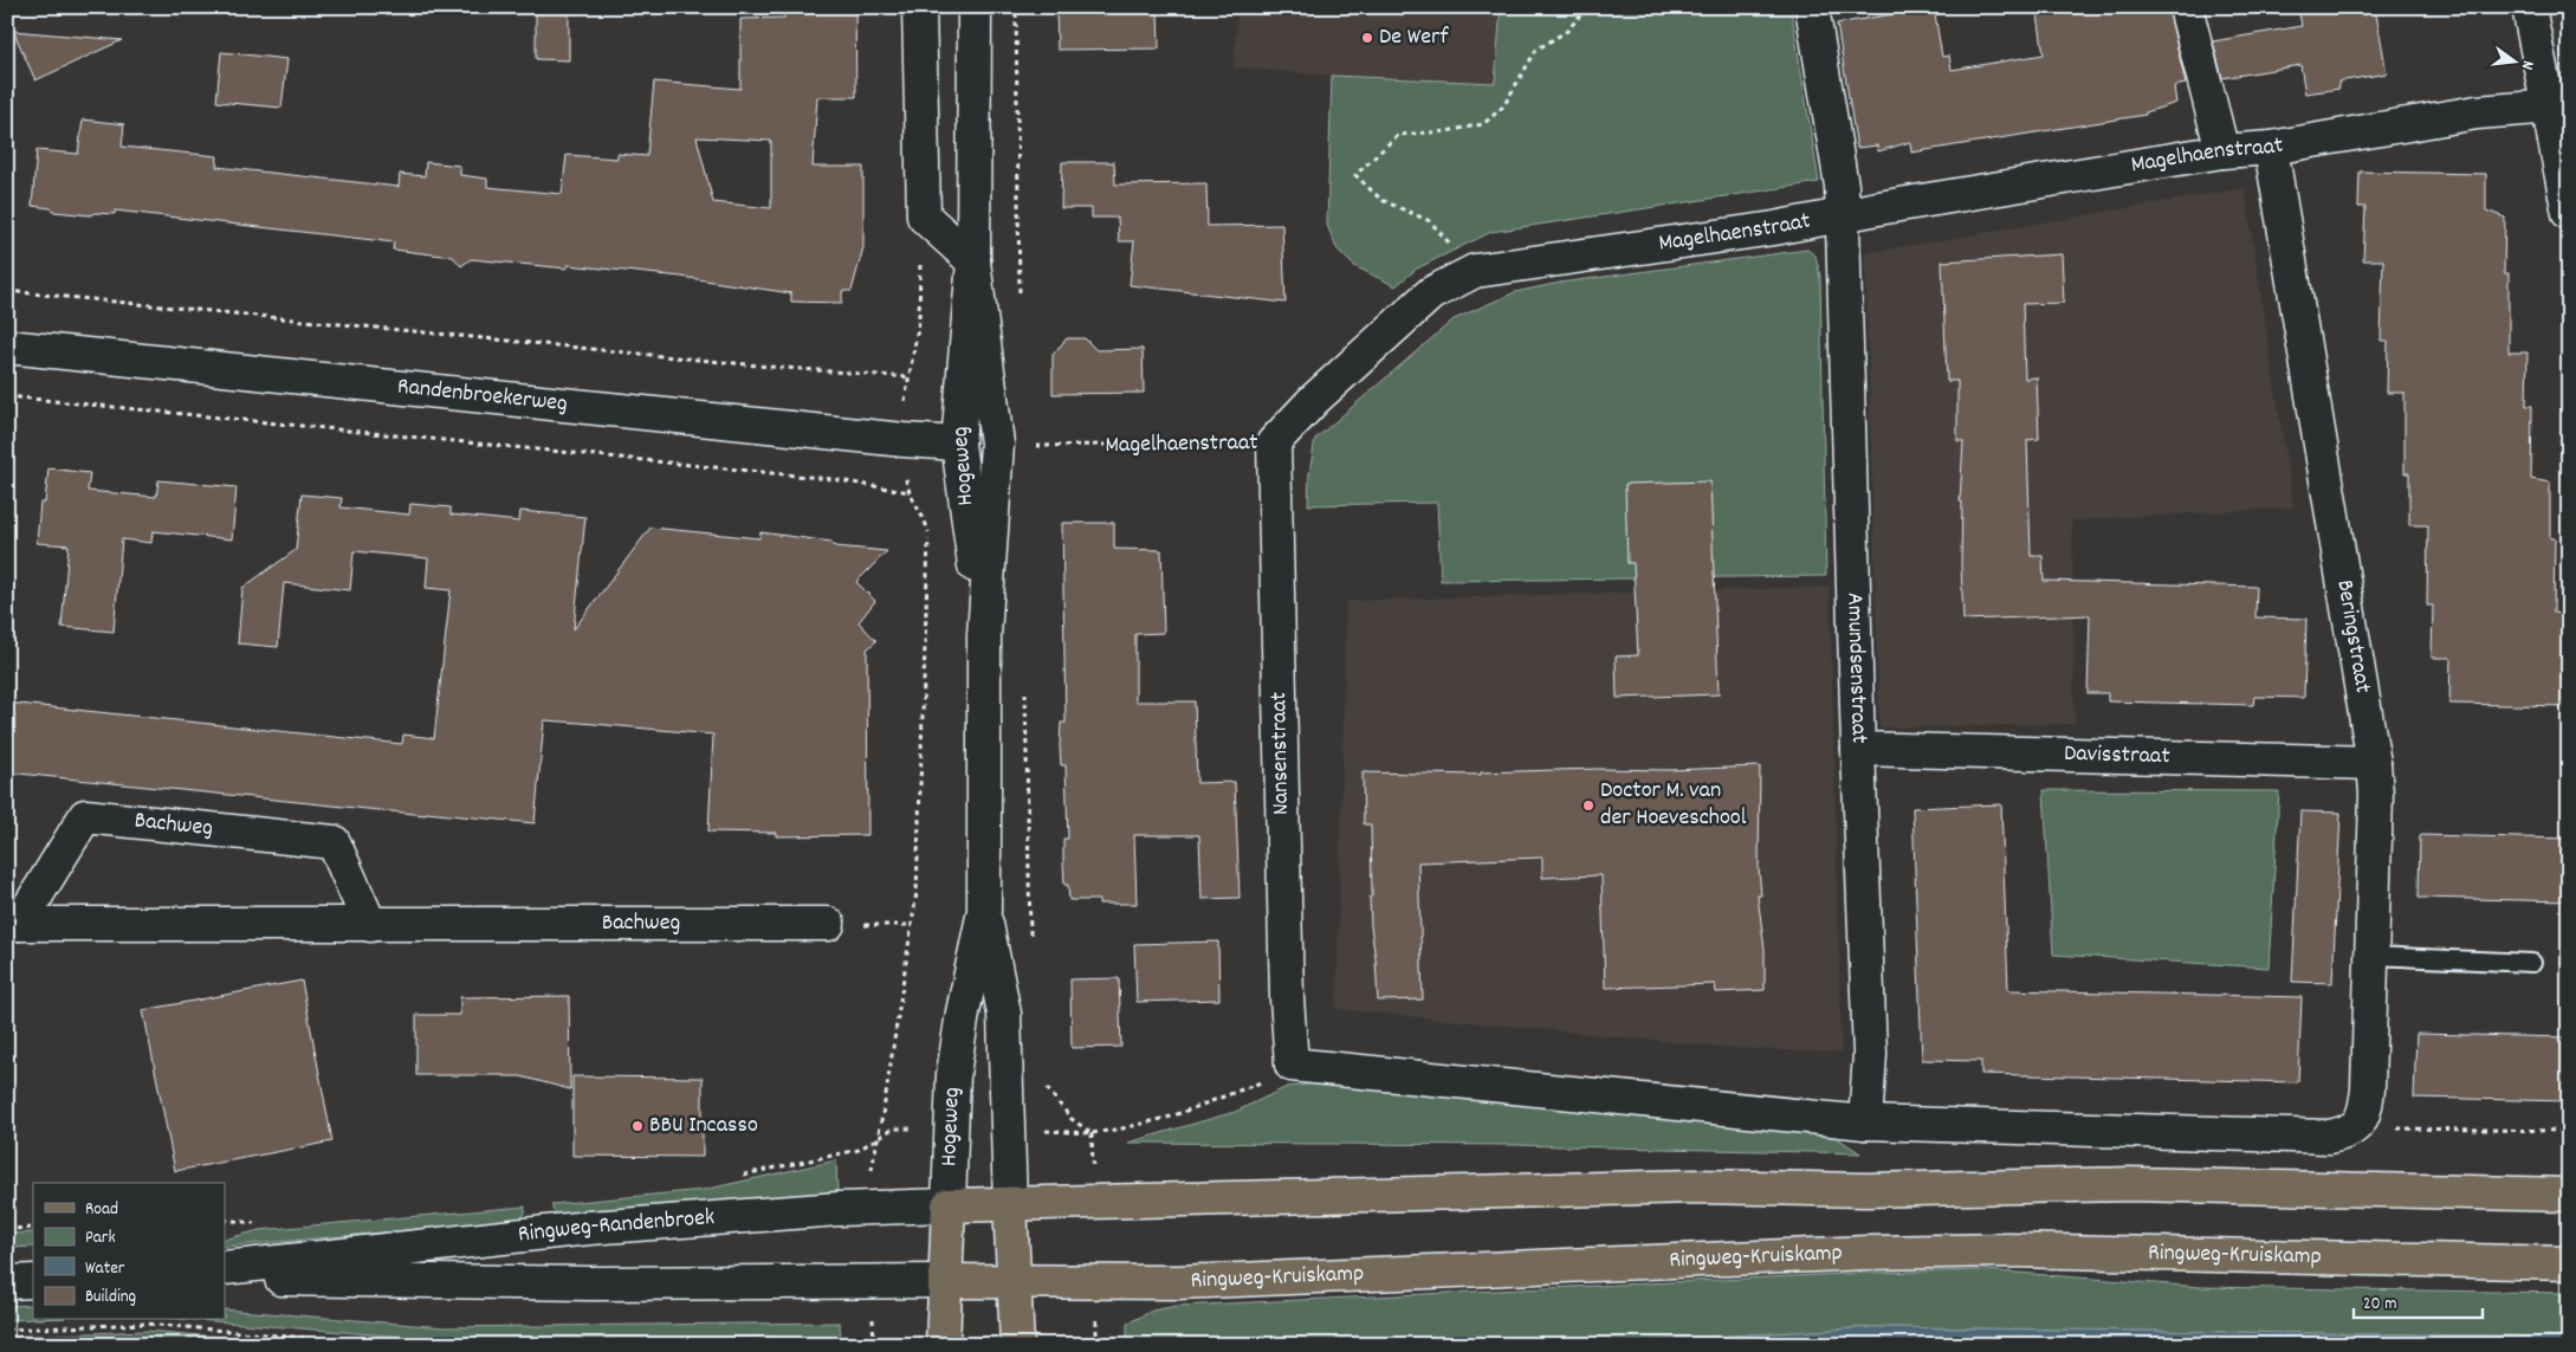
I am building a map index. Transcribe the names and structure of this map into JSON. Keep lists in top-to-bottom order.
{
  "streets": {
    "main road": ["Hogeweg", "Ringweg-Randenbroek", "Ringweg-Kruiskamp"],
    "street": [
      "Magelhaenstraat",
      "Randenbroekerweg",
      "Beringstraat",
      "Amundsenstraat",
      "Nansenstraat",
      "Davisstraat",
      "Bachweg"
    ]
  },
  "crossings": [
    ["Magelhaenstraat", "Hogeweg"],
    ["Magelhaenstraat", "Beringstraat"],
    ["Magelhaenstraat", "Amundsenstraat"],
    ["Magelhaenstraat", "Nansenstraat"],
    ["Randenbroekerweg", "Hogeweg"],
    ["Hogeweg", "Ringweg-Randenbroek"],
    ["Hogeweg", "Ringweg-Kruiskamp"],
    ["Beringstraat", "Davisstraat"],
    ["Amundsenstraat", "Davisstraat"],
    ["Ringweg-Randenbroek", "Ringweg-Kruiskamp"]
  ],
  "places": ["De Werf", "Doctor M. van der Hoeveschool", "BBU Incasso"],
  "legend": [
    "Road",
    "Park",
    "Water",
    "Building"
  ],
  "scale_bar": "20 m",
  "north": "right"
}
